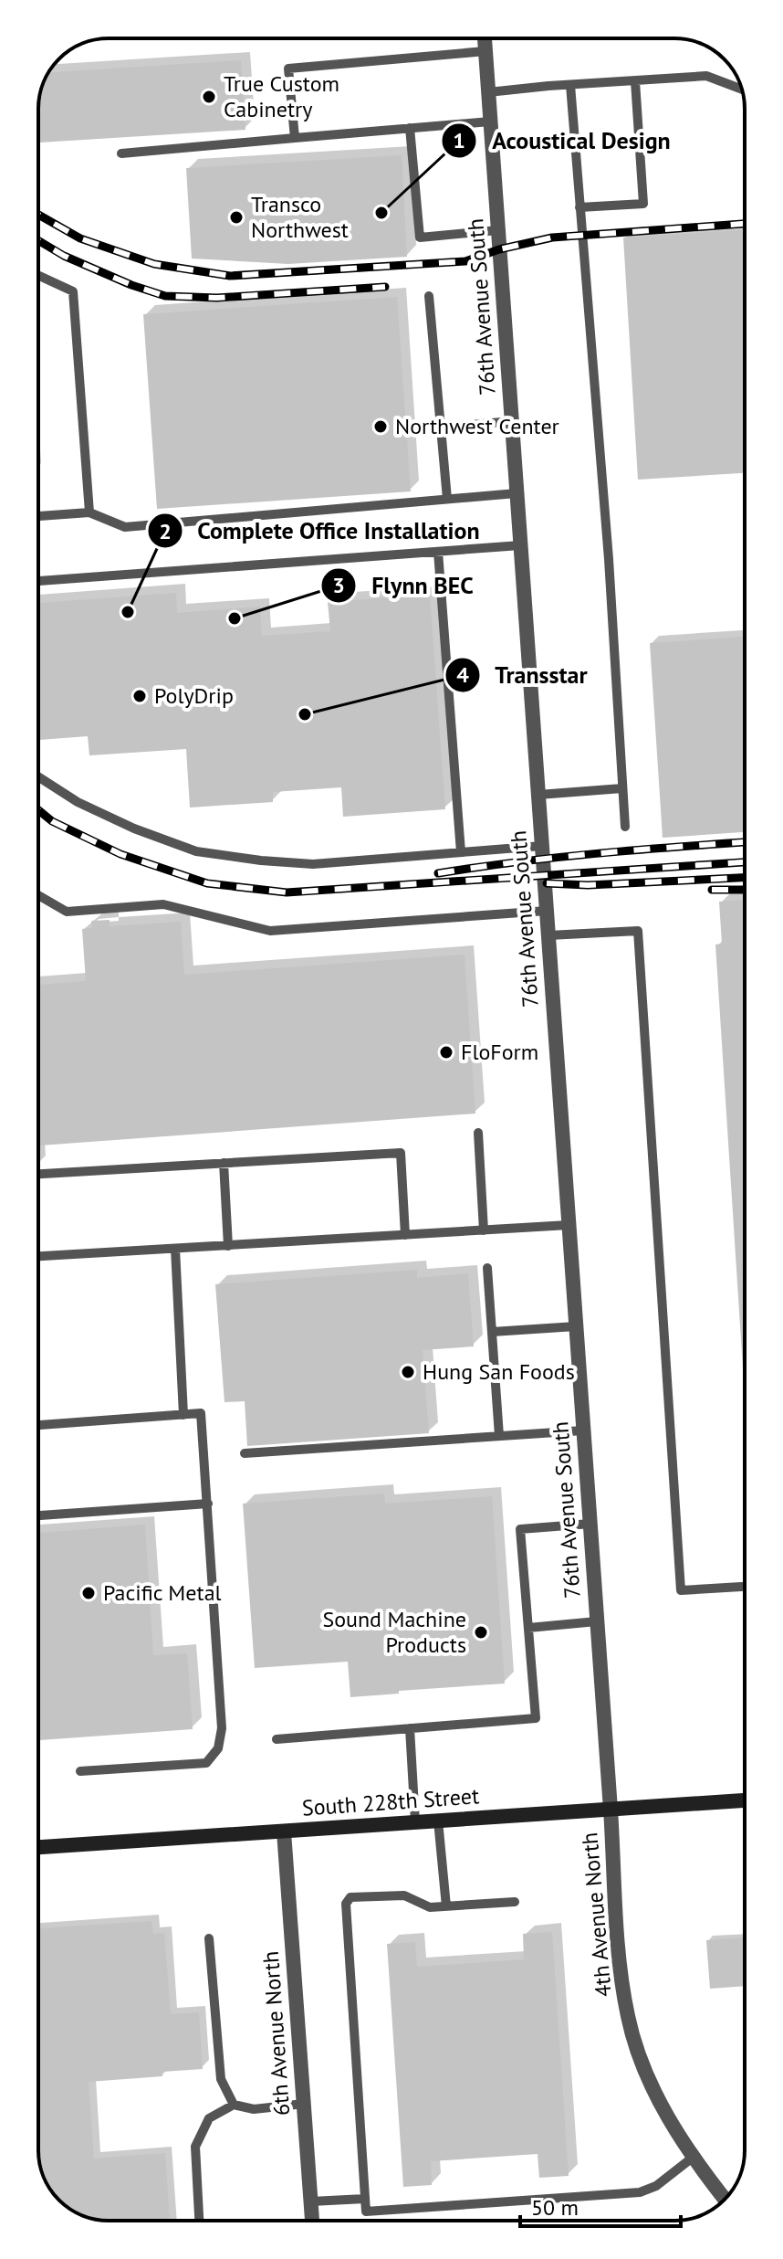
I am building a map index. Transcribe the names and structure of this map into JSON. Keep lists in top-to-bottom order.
{
  "streets": {
    "main road": ["South 228th Street"],
    "street": ["76th Avenue South", "4th Avenue North", "6th Avenue North"]
  },
  "crossings": [
    ["76th Avenue South", "South 228th Street"],
    ["76th Avenue South", "4th Avenue North"],
    ["South 228th Street", "4th Avenue North"],
    ["South 228th Street", "6th Avenue North"]
  ],
  "places": [
    "True Custom Cabinetry",
    "Acoustical Design",
    "Transco Northwest",
    "Northwest Center",
    "Complete Office Installation",
    "Flynn BEC",
    "PolyDrip",
    "Transstar",
    "FloForm",
    "Hung San Foods",
    "Pacific Metal",
    "Sound Machine Products"
  ],
  "scale_bar": "50 m"
}
